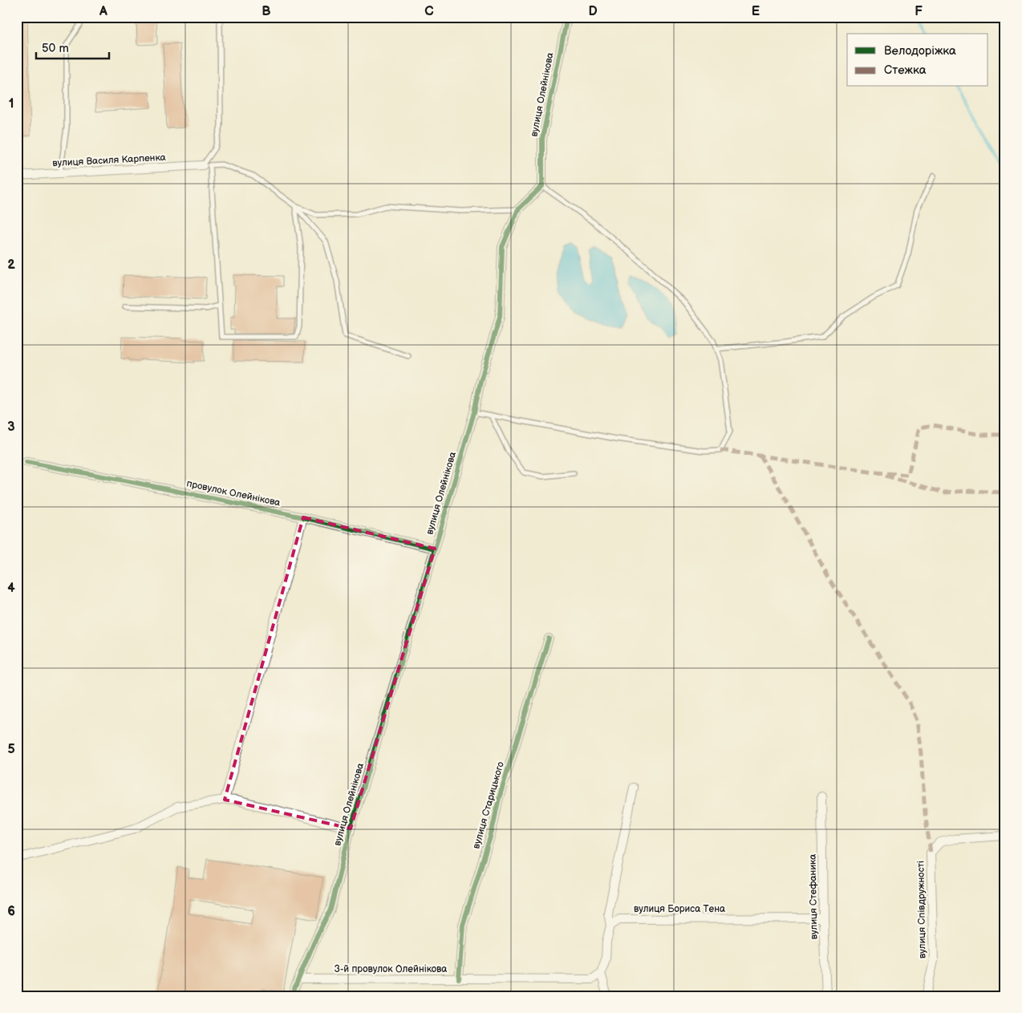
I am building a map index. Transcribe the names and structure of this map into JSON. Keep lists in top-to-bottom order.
{
  "streets": {
    "street": [
      "вулиця Олейнікова",
      "вулиця Василя Карпенка",
      "провулок Олейнікова",
      "вулиця Старицького",
      "вулиця Стефаника",
      "вулиця Бориса Тена",
      "вулиця Співдружності",
      "3-й провулок Олейнікова"
    ]
  },
  "crossings": [
    ["вулиця Олейнікова", "провулок Олейнікова"],
    ["вулиця Олейнікова", "3-й провулок Олейнікова"],
    ["вулиця Старицького", "3-й провулок Олейнікова"],
    ["вулиця Стефаника", "вулиця Бориса Тена"]
  ],
  "legend": ["Велодоріжка", "Стежка"],
  "scale_bar": "50 m",
  "grid": {
    "columns": [
      "A",
      "B",
      "C",
      "D",
      "E",
      "F"
    ],
    "rows": [
      "1",
      "2",
      "3",
      "4",
      "5",
      "6"
    ]
  }
}
